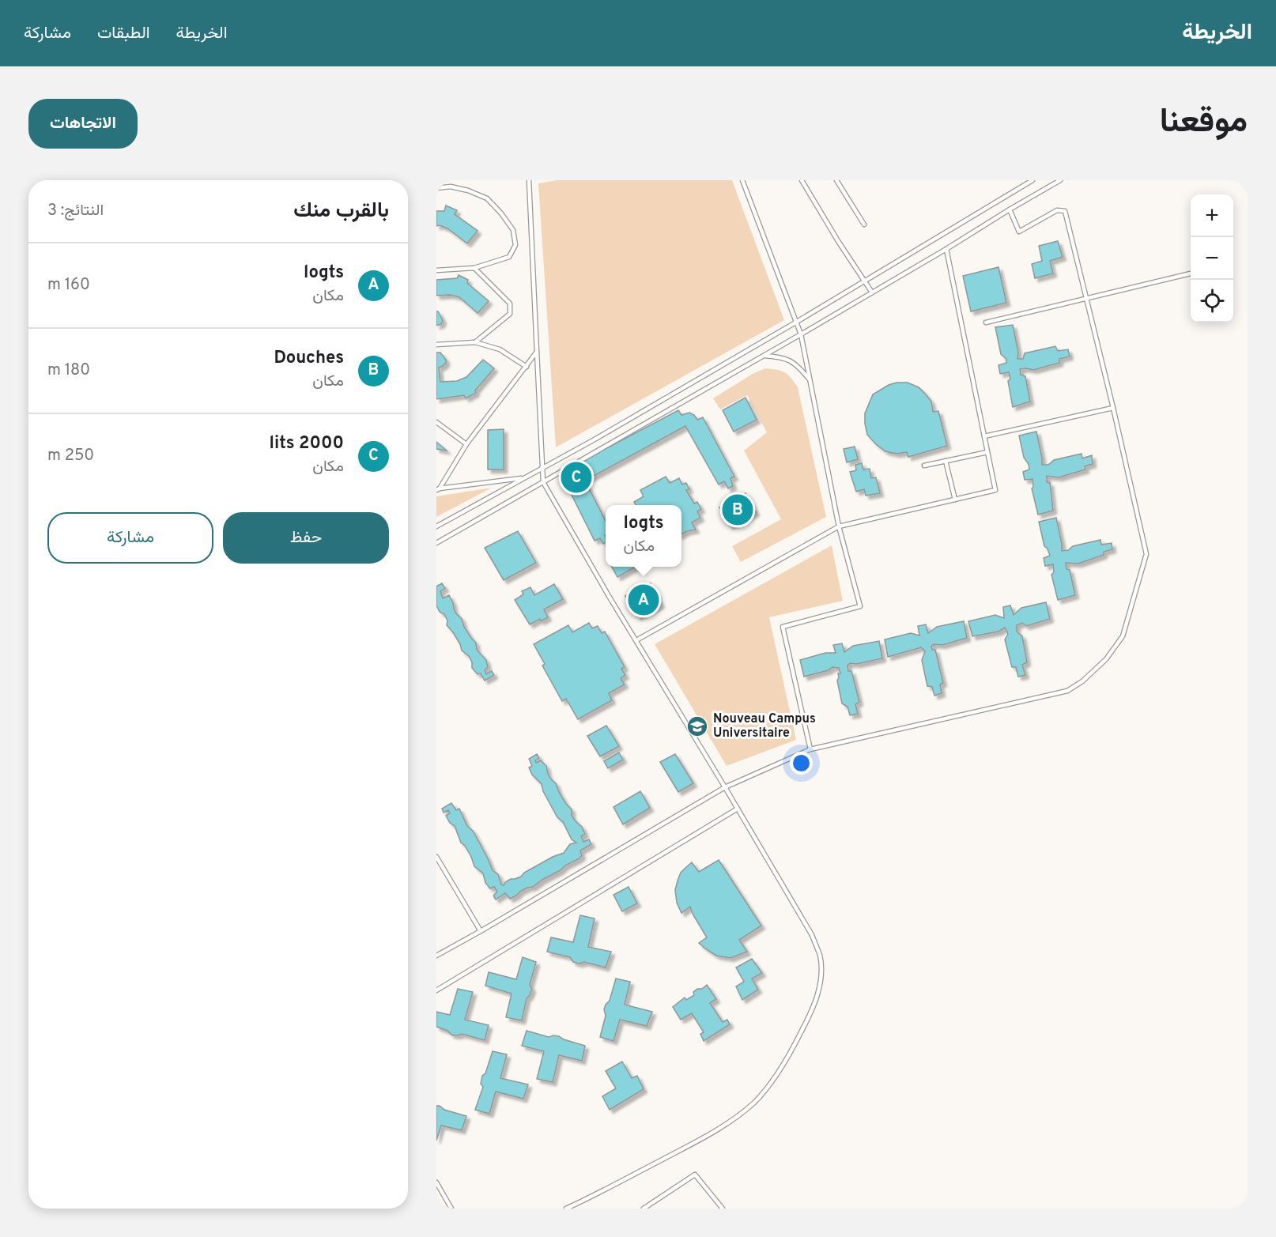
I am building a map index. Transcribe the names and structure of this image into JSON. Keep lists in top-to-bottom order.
{
  "places": {
    "school or university": ["Nouveau Campus Universitaire"]
  },
  "page": {
    "header": "الخريطة",
    "nav": ["الخريطة", "الطبقات", "مشاركة"],
    "title": "موقعنا",
    "buttons": [
      "الاتجاهات",
      ["حفظ", "مشاركة"]
    ],
    "heading": ["بالقرب منك", "النتائج: 3"],
    "map_buttons": ["+", "−"],
    "list": [
      {
        "mark": "A",
        "name": "logts",
        "note": "مكان",
        "value": "160 m"
      },
      {
        "mark": "B",
        "name": "Douches",
        "note": "مكان",
        "value": "180 m"
      },
      {
        "mark": "C",
        "name": "2000 lits",
        "note": "مكان",
        "value": "250 m"
      }
    ],
    "pins": ["C", "B", "A"],
    "popup": ["logts", "مكان"]
  }
}
